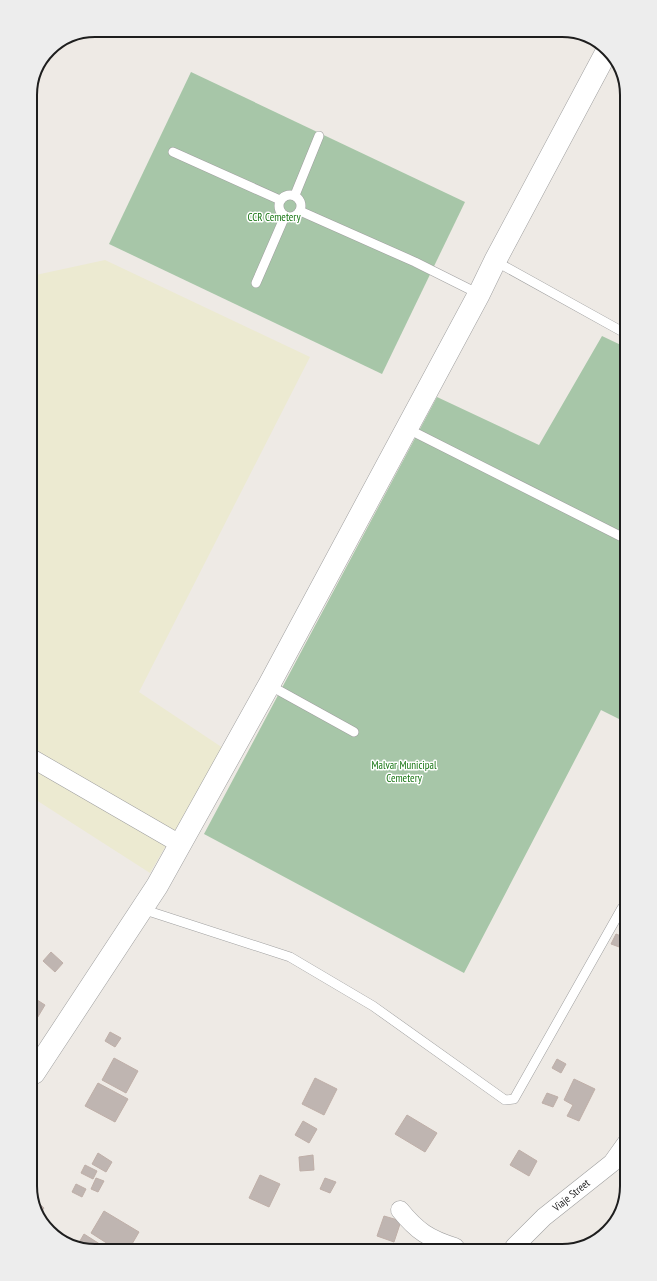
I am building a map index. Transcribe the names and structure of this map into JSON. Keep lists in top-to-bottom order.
{
  "streets": {
    "street": ["Viaje Street"]
  },
  "parks": ["CCR Cemetery", "Malvar Municipal Cemetery"]
}
